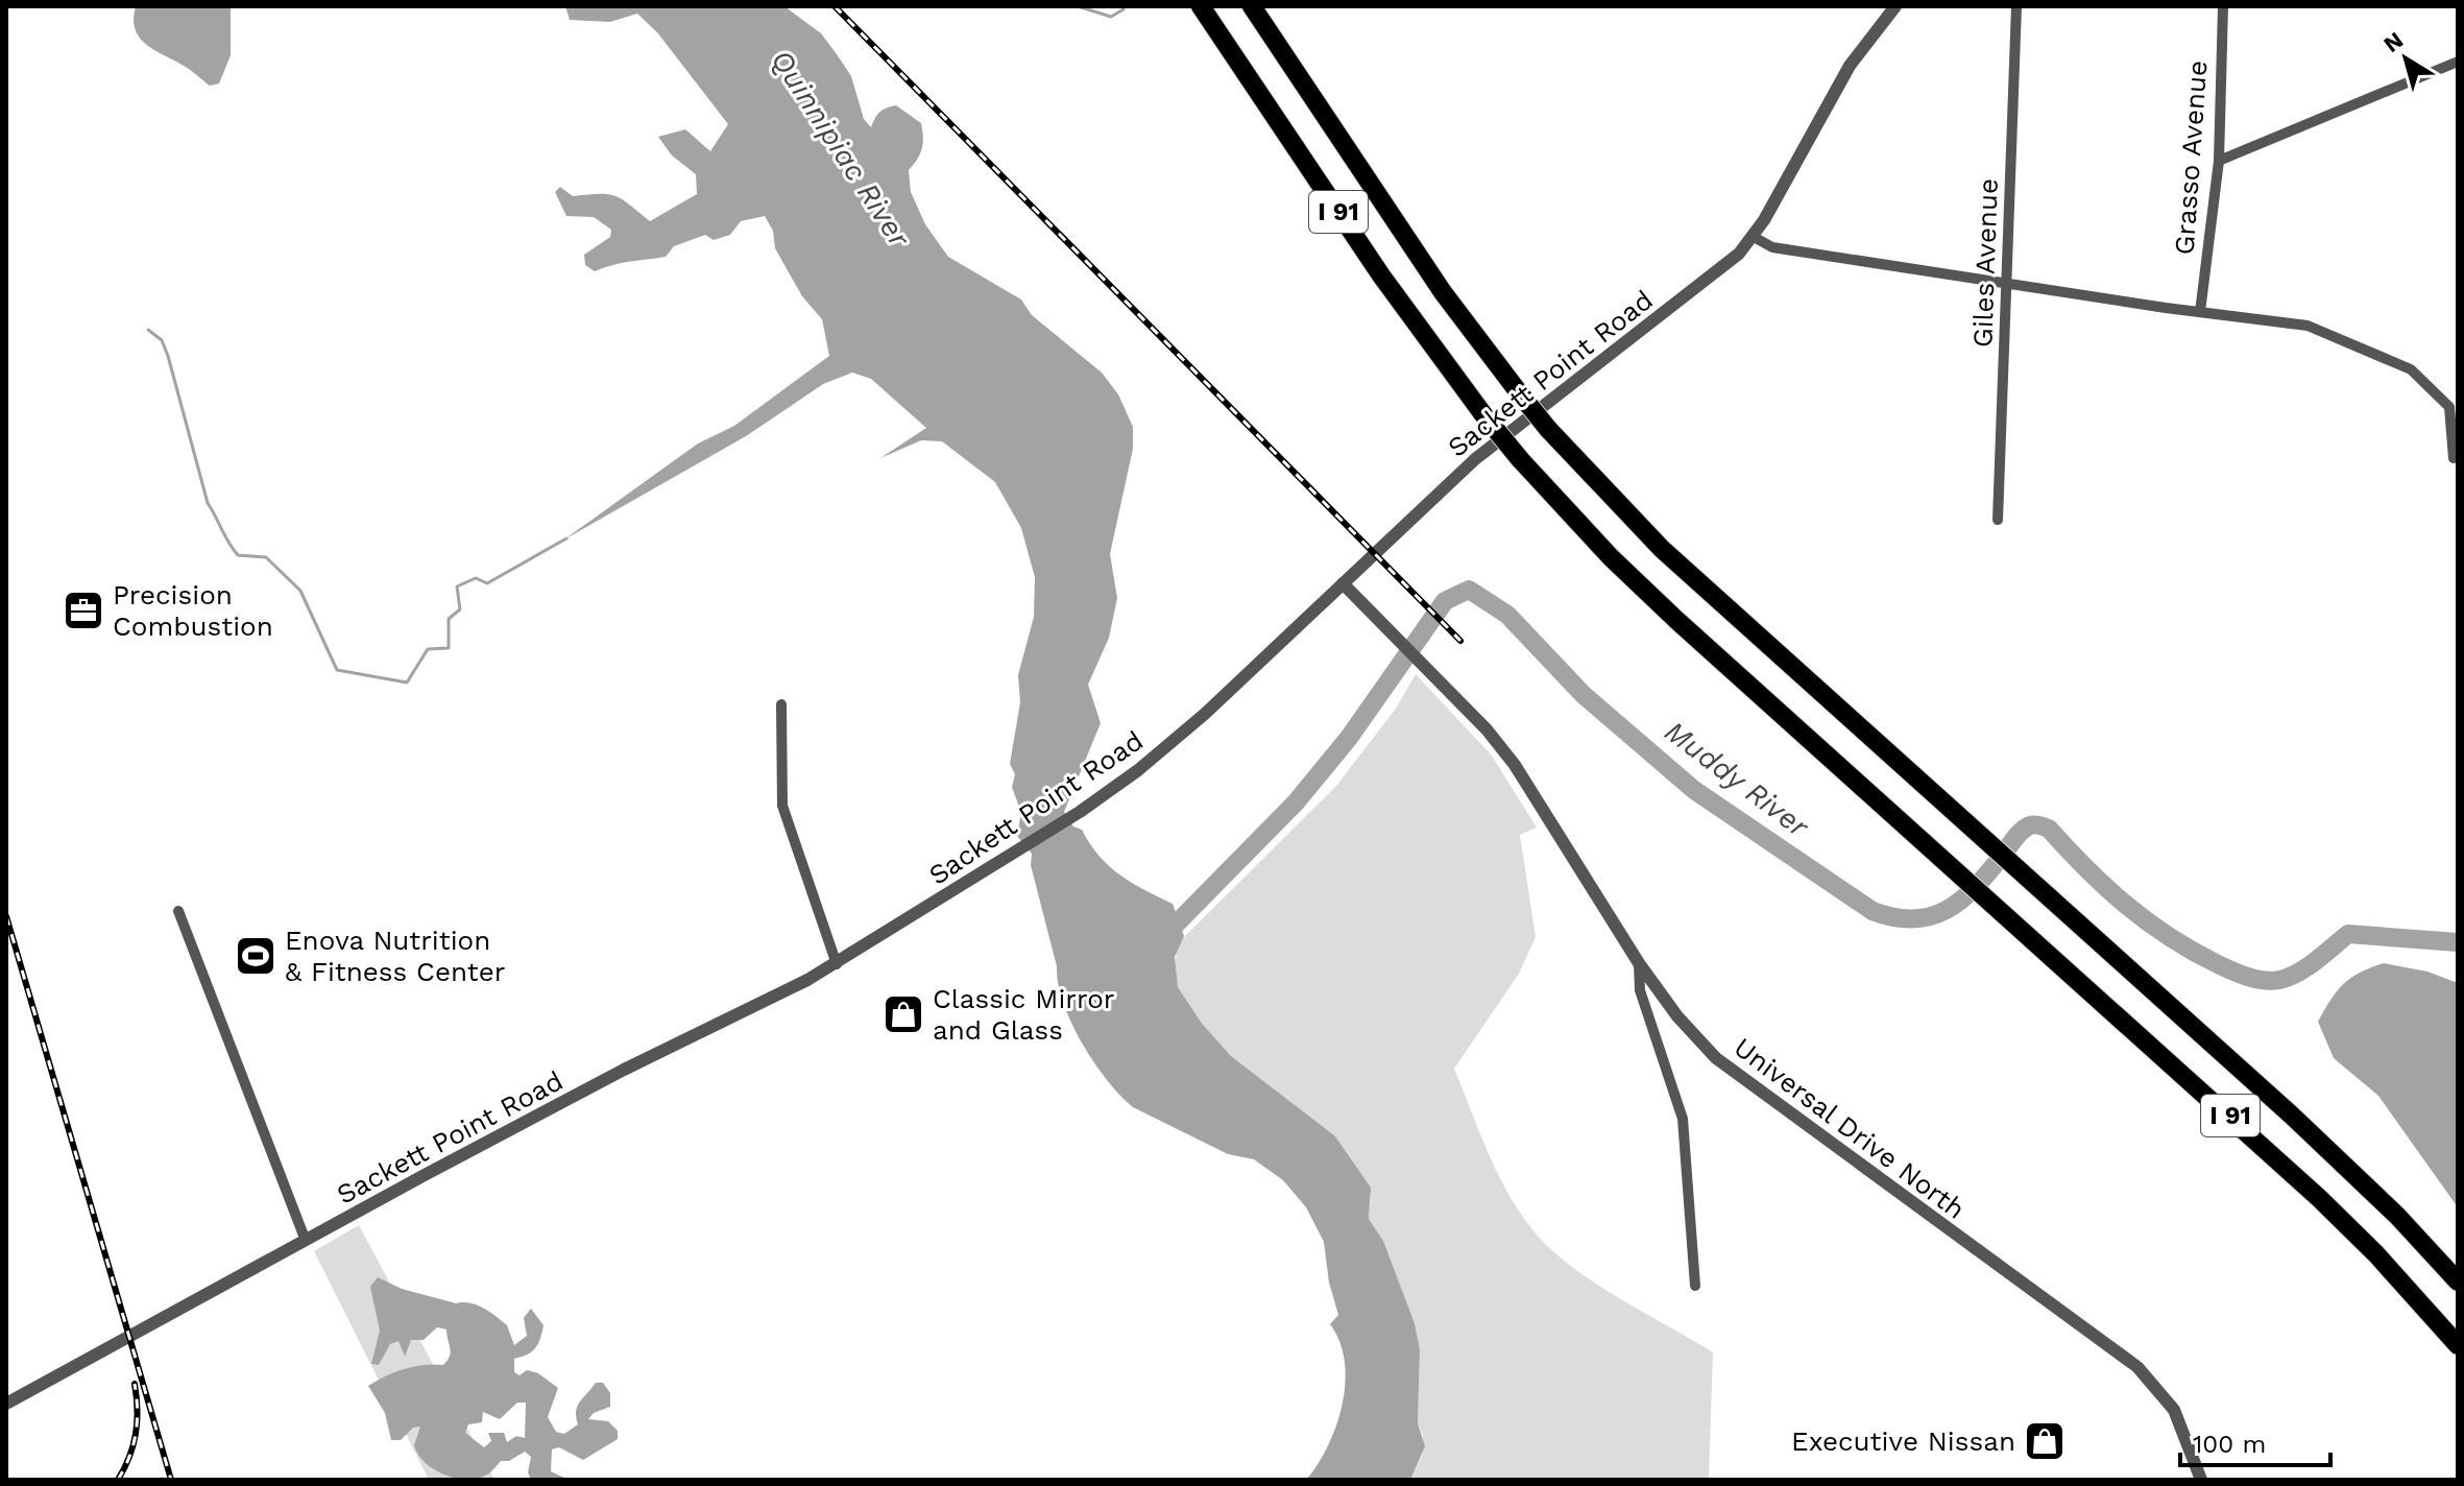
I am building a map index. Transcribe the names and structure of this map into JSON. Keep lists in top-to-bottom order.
{
  "streets": {
    "highway": ["I 91"],
    "street": [
      "Grasso Avenue",
      "Giles Avenue",
      "Sackett Point Road",
      "Universal Drive North"
    ]
  },
  "crossings": [
    ["Sackett Point Road", "Universal Drive North"]
  ],
  "water": ["Quinnipiac River", "Muddy River"],
  "places": {
    "office": ["Precision Combustion"],
    "sports": ["Enova Nutrition & Fitness Center"],
    "shop": ["Classic Mirror and Glass", "Executive Nissan"]
  },
  "scale_bar": "100 m",
  "north": "top left"
}
